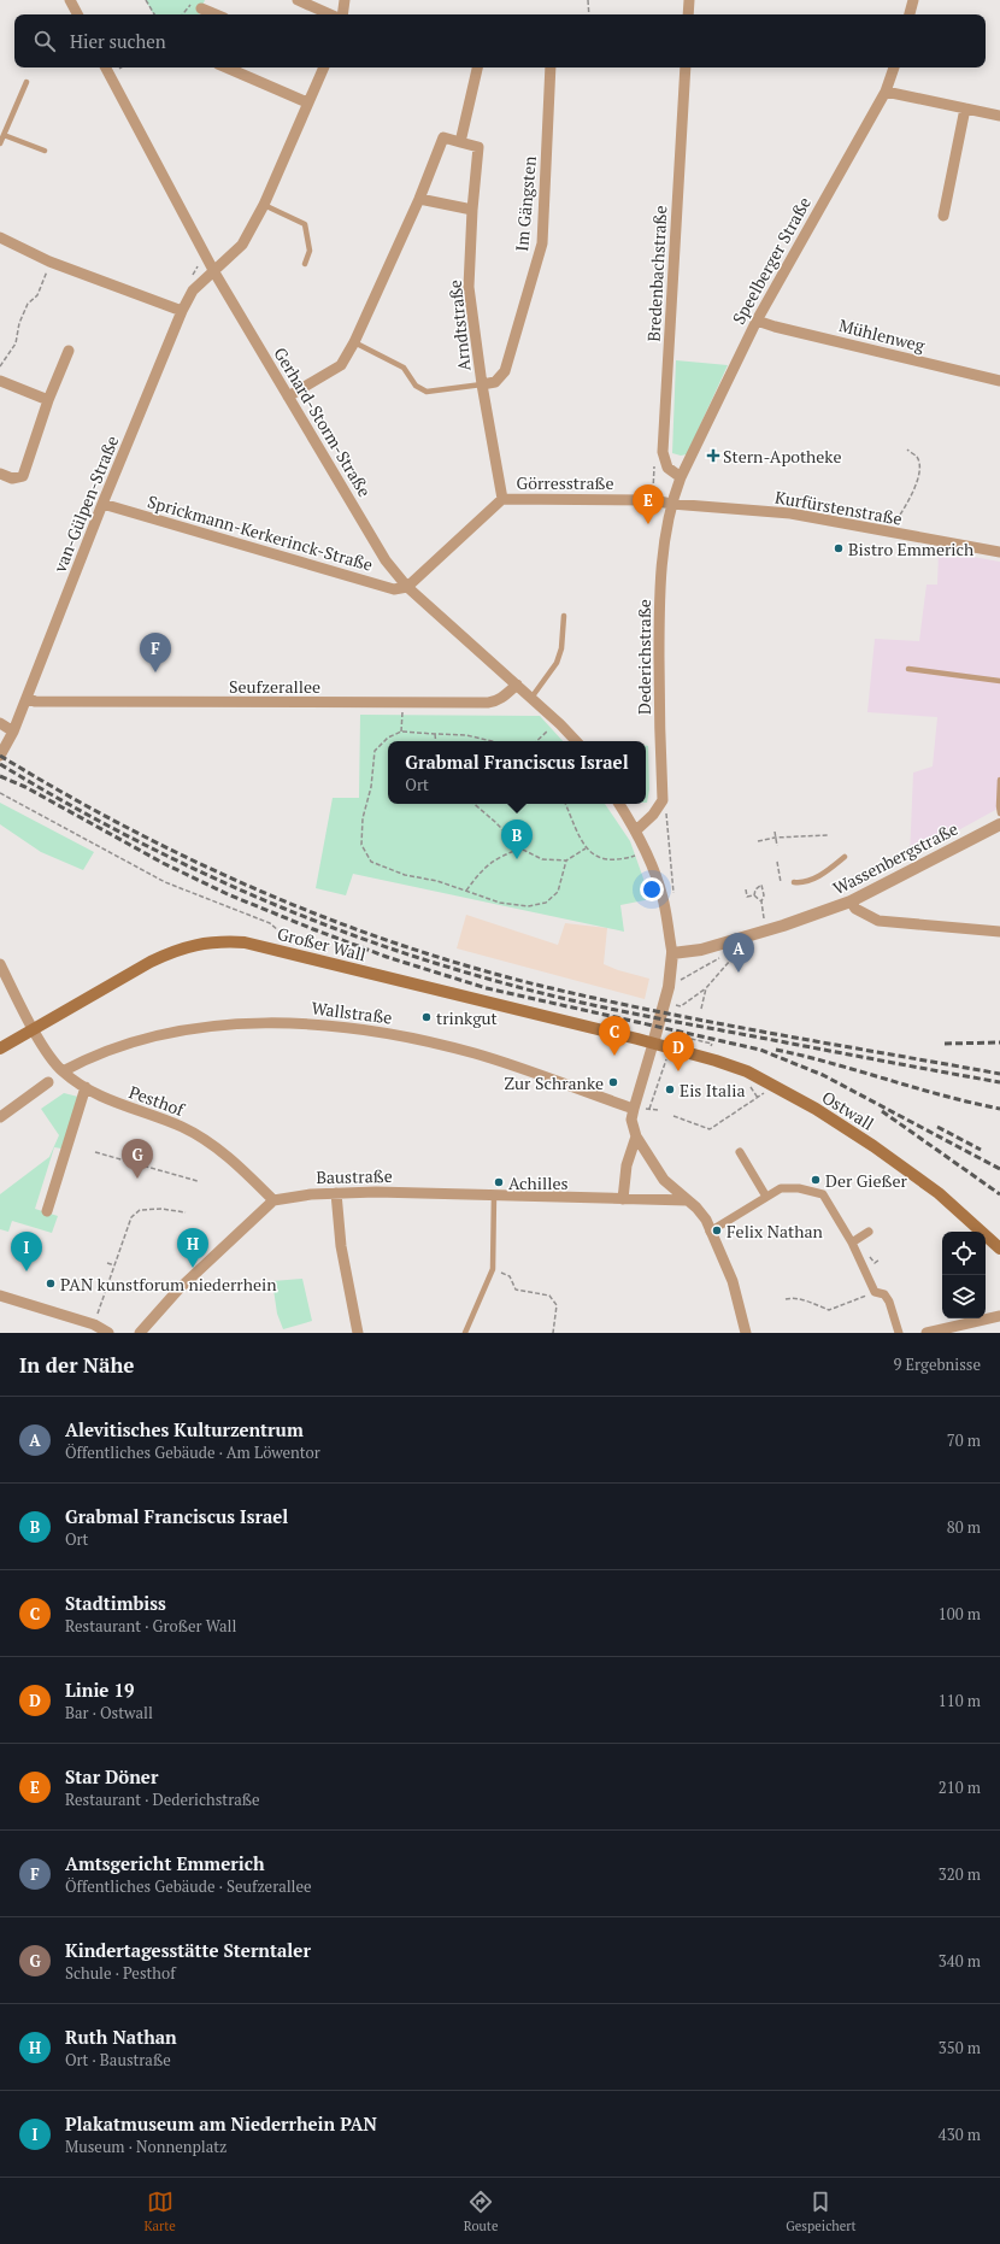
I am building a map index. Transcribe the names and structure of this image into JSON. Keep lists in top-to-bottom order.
{
  "streets": {
    "main road": ["Großer Wall", "Ostwall"],
    "street": [
      "Im Gängsten",
      "Speelberger Straße",
      "Bredenbachstraße",
      "Arndtstraße",
      "Mühlenweg",
      "Gerhard-Storm-Straße",
      "Görresstraße",
      "van-Gülpen-Straße",
      "Kurfürstenstraße",
      "Sprickmann-Kerkerinck-Straße",
      "Dederichstraße",
      "Seufzerallee",
      "Wassenbergstraße",
      "Wallstraße",
      "Pesthof",
      "Baustraße"
    ]
  },
  "crossings": [
    ["Im Gängsten", "Arndtstraße"],
    ["Speelberger Straße", "Mühlenweg"],
    ["Speelberger Straße", "Dederichstraße"],
    ["Arndtstraße", "Görresstraße"],
    ["Gerhard-Storm-Straße", "Görresstraße"],
    ["Gerhard-Storm-Straße", "van-Gülpen-Straße"],
    ["Gerhard-Storm-Straße", "Sprickmann-Kerkerinck-Straße"],
    ["Gerhard-Storm-Straße", "Seufzerallee"],
    ["Görresstraße", "Kurfürstenstraße"],
    ["Görresstraße", "Sprickmann-Kerkerinck-Straße"],
    ["Görresstraße", "Dederichstraße"],
    ["van-Gülpen-Straße", "Sprickmann-Kerkerinck-Straße"],
    ["van-Gülpen-Straße", "Seufzerallee"],
    ["Kurfürstenstraße", "Dederichstraße"],
    ["Großer Wall", "Pesthof"],
    ["Großer Wall", "Ostwall"],
    ["Wallstraße", "Pesthof"],
    ["Pesthof", "Baustraße"]
  ],
  "places": {
    "health": ["Stern-Apotheke"],
    "other": [
      "Bistro Emmerich",
      "trinkgut",
      "Zur Schranke",
      "Eis Italia",
      "Der Gießer",
      "Achilles",
      "Felix Nathan",
      "PAN kunstforum niederrhein"
    ]
  },
  "page": {
    "search": "Hier suchen",
    "pins": [
      "E",
      "F",
      "B",
      "A",
      "C",
      "D",
      "G",
      "H",
      "I"
    ],
    "popup": ["Grabmal Franciscus Israel", "Ort"],
    "heading": ["In der Nähe", "9 Ergebnisse"],
    "list": [
      {
        "mark": "A",
        "name": "Alevitisches Kulturzentrum",
        "note": "Öffentliches Gebäude · Am Löwentor",
        "value": "70 m"
      },
      {
        "mark": "B",
        "name": "Grabmal Franciscus Israel",
        "note": "Ort",
        "value": "80 m"
      },
      {
        "mark": "C",
        "name": "Stadtimbiss",
        "note": "Restaurant · Großer Wall",
        "value": "100 m"
      },
      {
        "mark": "D",
        "name": "Linie 19",
        "note": "Bar · Ostwall",
        "value": "110 m"
      },
      {
        "mark": "E",
        "name": "Star Döner",
        "note": "Restaurant · Dederichstraße",
        "value": "210 m"
      },
      {
        "mark": "F",
        "name": "Amtsgericht Emmerich",
        "note": "Öffentliches Gebäude · Seufzerallee",
        "value": "320 m"
      },
      {
        "mark": "G",
        "name": "Kindertagesstätte Sterntaler",
        "note": "Schule · Pesthof",
        "value": "340 m"
      },
      {
        "mark": "H",
        "name": "Ruth Nathan",
        "note": "Ort · Baustraße",
        "value": "350 m"
      },
      {
        "mark": "I",
        "name": "Plakatmuseum am Niederrhein PAN",
        "note": "Museum · Nonnenplatz",
        "value": "430 m"
      }
    ],
    "nav": ["Karte", "Route", "Gespeichert"]
  }
}
